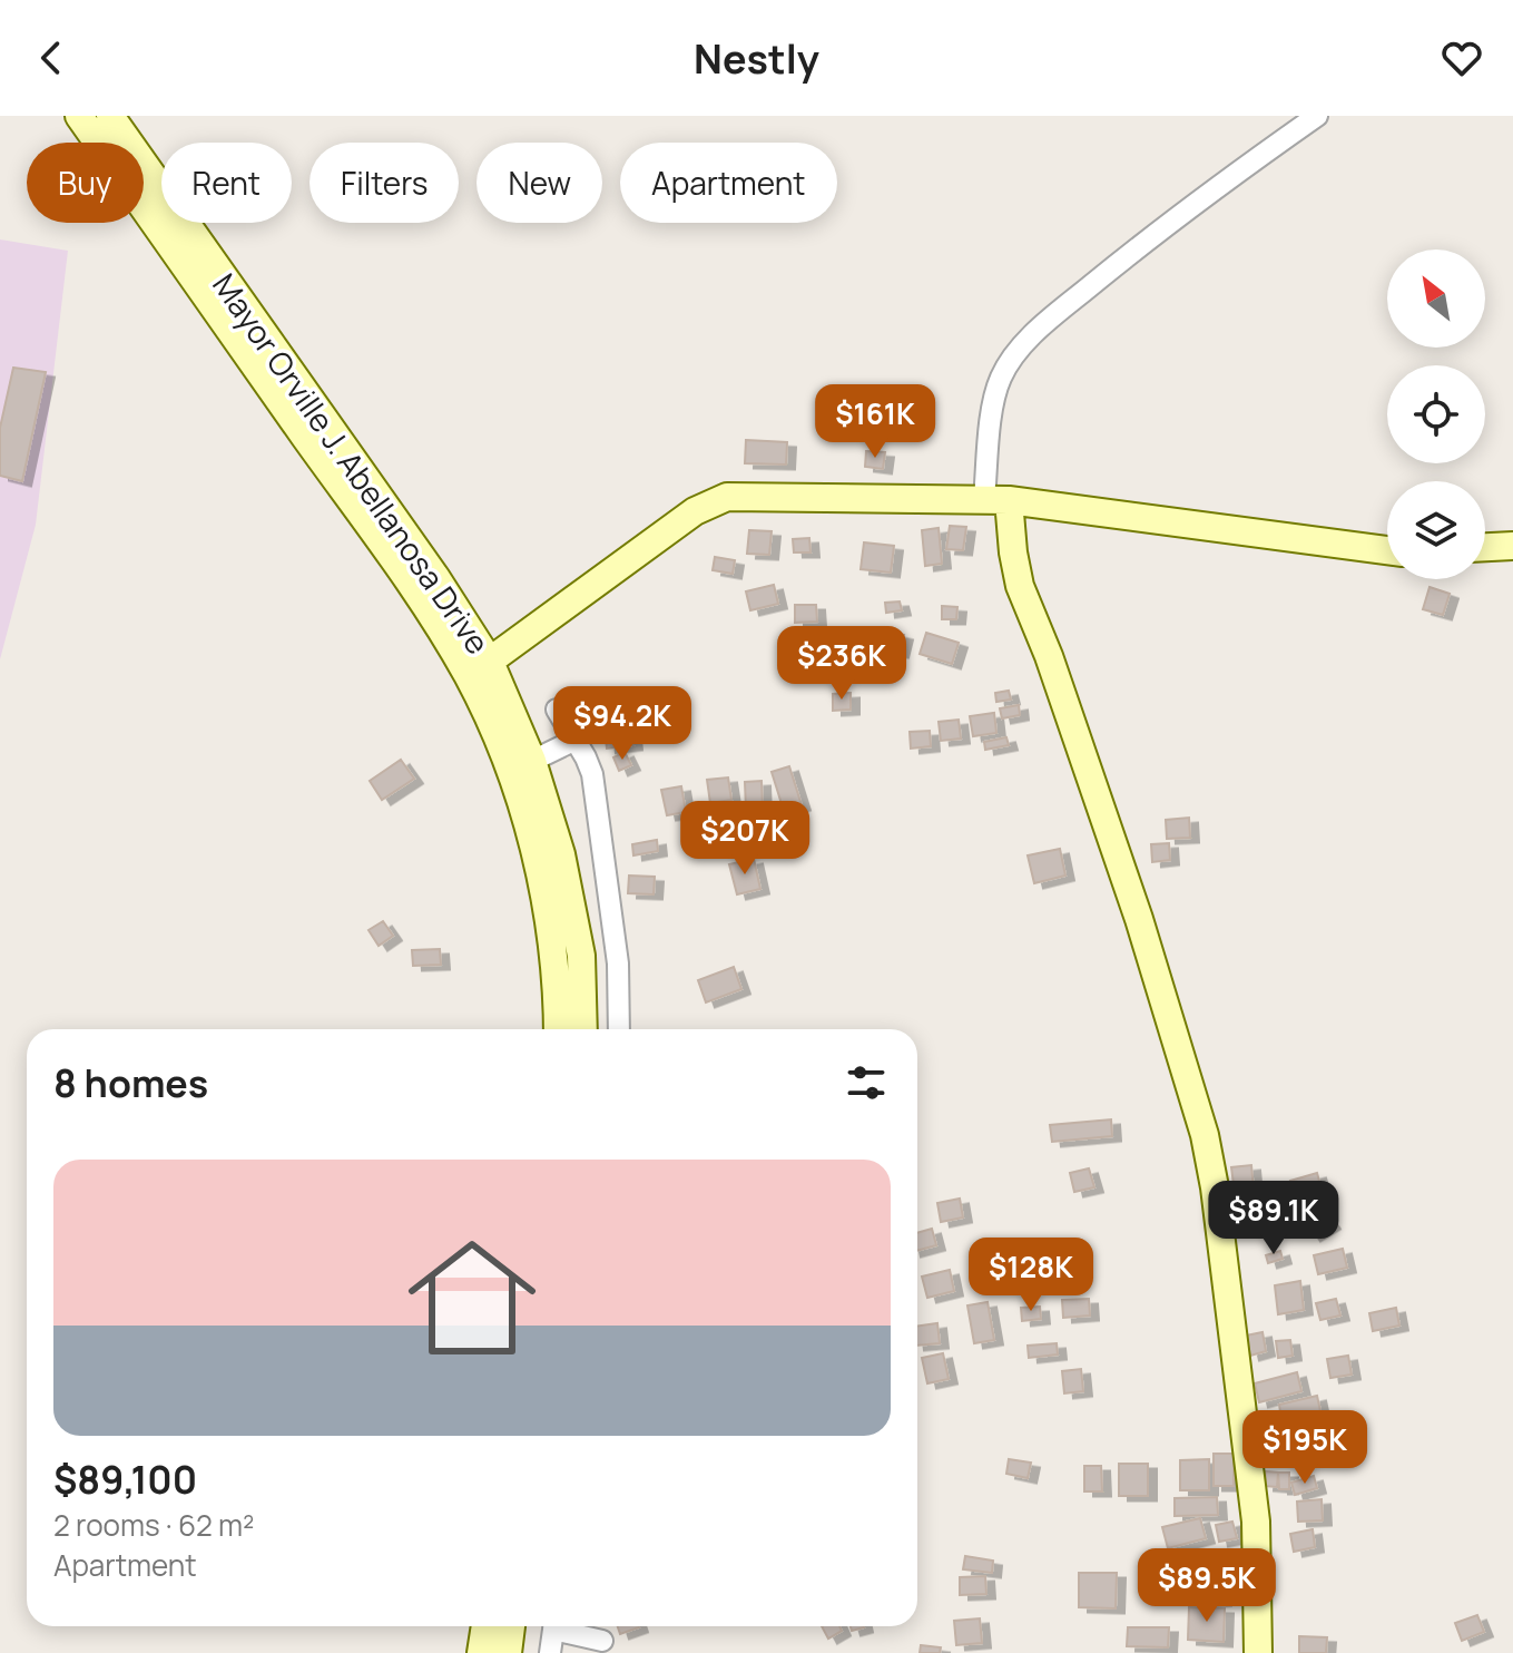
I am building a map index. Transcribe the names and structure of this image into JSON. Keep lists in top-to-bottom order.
{
  "streets": {
    "street": ["Mayor Orville J. Abellanosa Drive"]
  },
  "north": "top left",
  "page": {
    "header": "Nestly",
    "chip": [
      "Buy",
      "Rent",
      "Filters",
      "New",
      "Apartment"
    ],
    "price": [
      "$161K",
      "$236K",
      "$94.2K",
      "$207K",
      "$89.1K",
      "$128K",
      "$195K",
      "$89.5K"
    ],
    "heading": "8 homes",
    "list": [
      {
        "name": "$89,100",
        "note": "2 rooms · 62 m² · Apartment"
      }
    ]
  }
}
